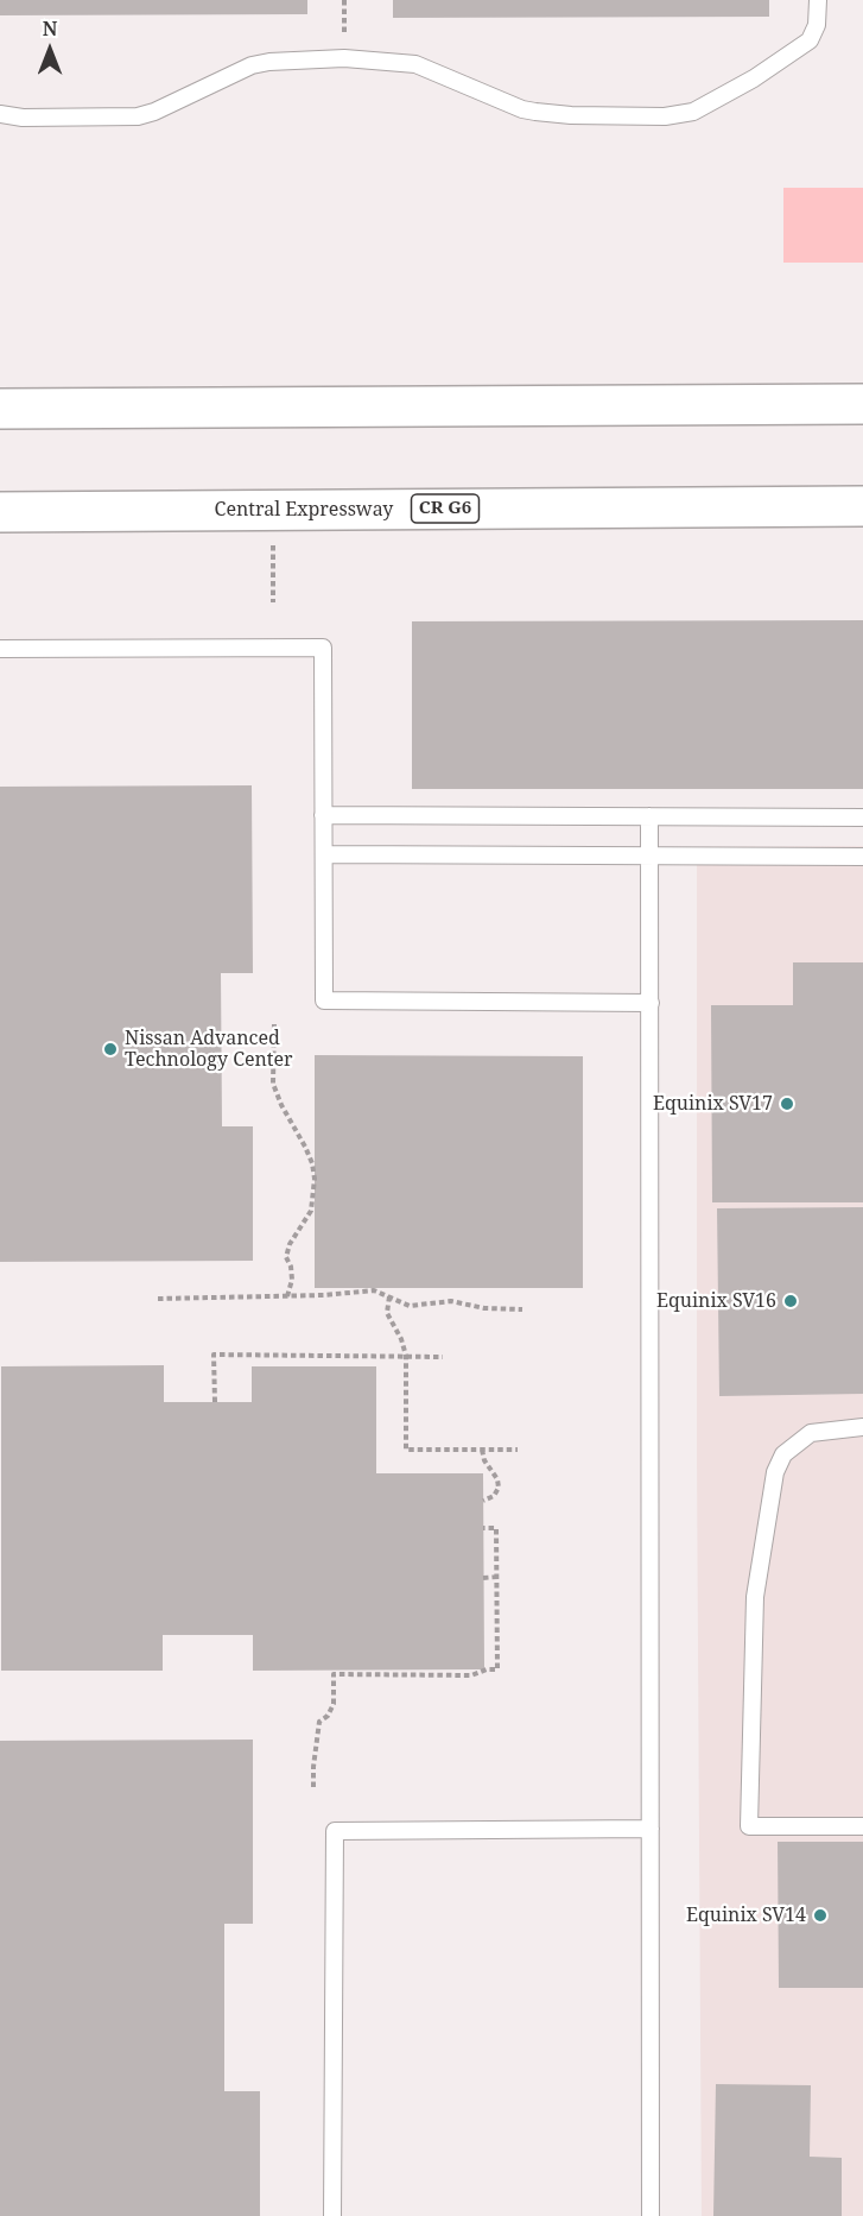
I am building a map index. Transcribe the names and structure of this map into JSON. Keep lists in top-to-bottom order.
{
  "streets": {
    "highway": ["CR G6", "Central Expressway"]
  },
  "places": [
    "Nissan Advanced Technology Center",
    "Equinix SV17",
    "Equinix SV16",
    "Equinix SV14"
  ],
  "north": "top"
}
